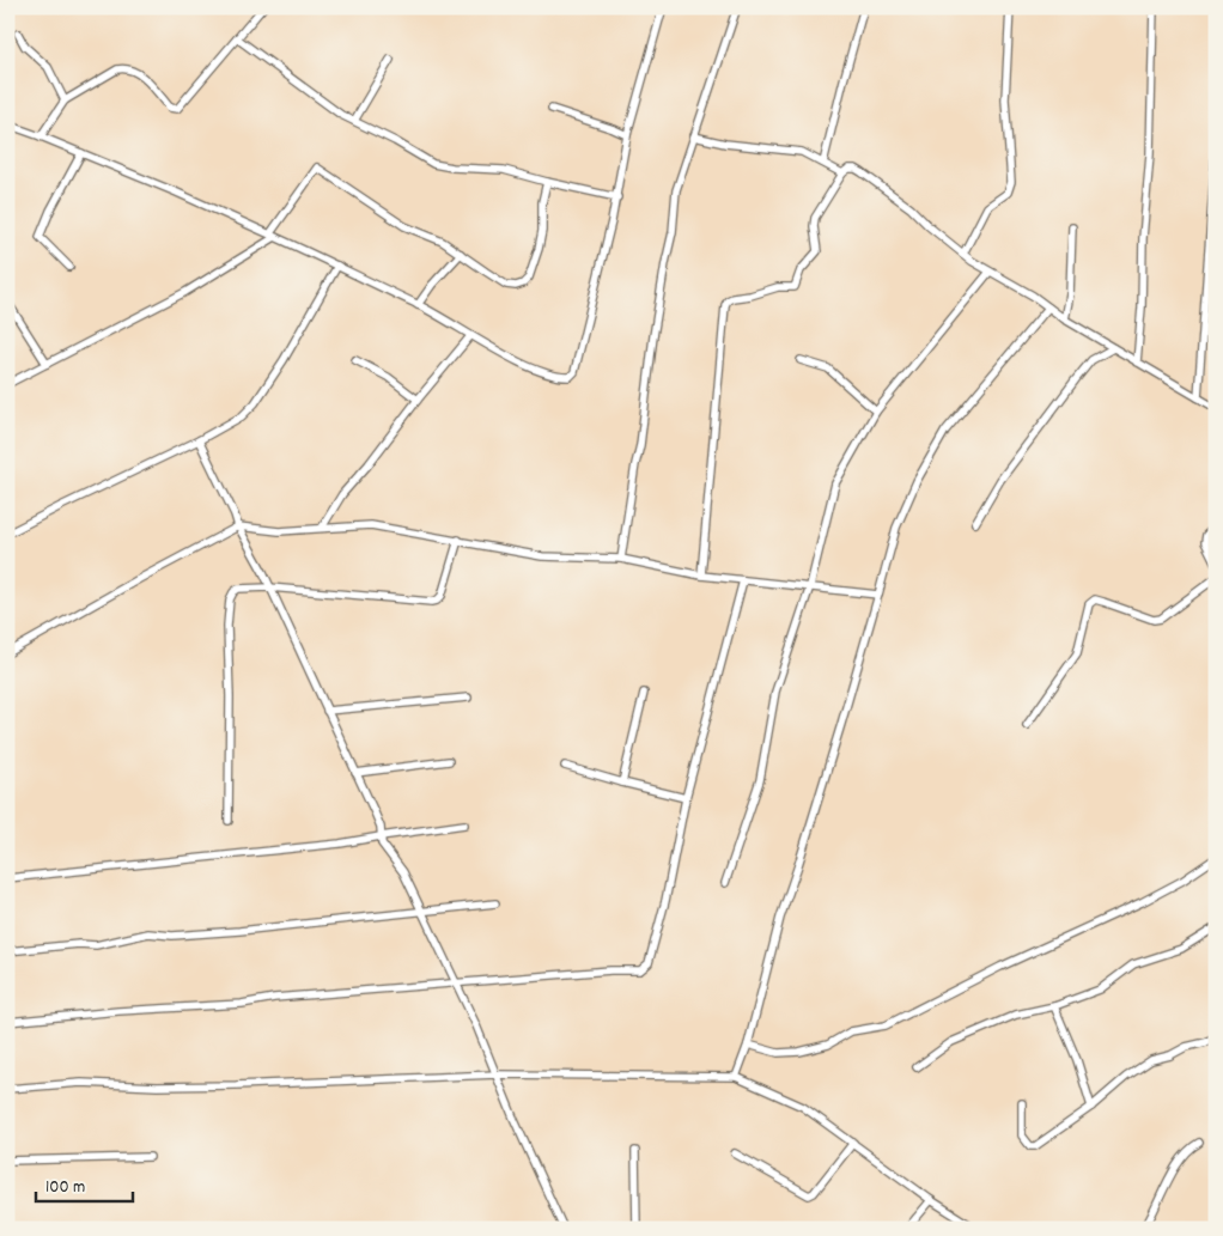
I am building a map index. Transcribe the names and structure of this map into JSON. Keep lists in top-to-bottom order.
{
  "scale_bar": "100 m"
}
